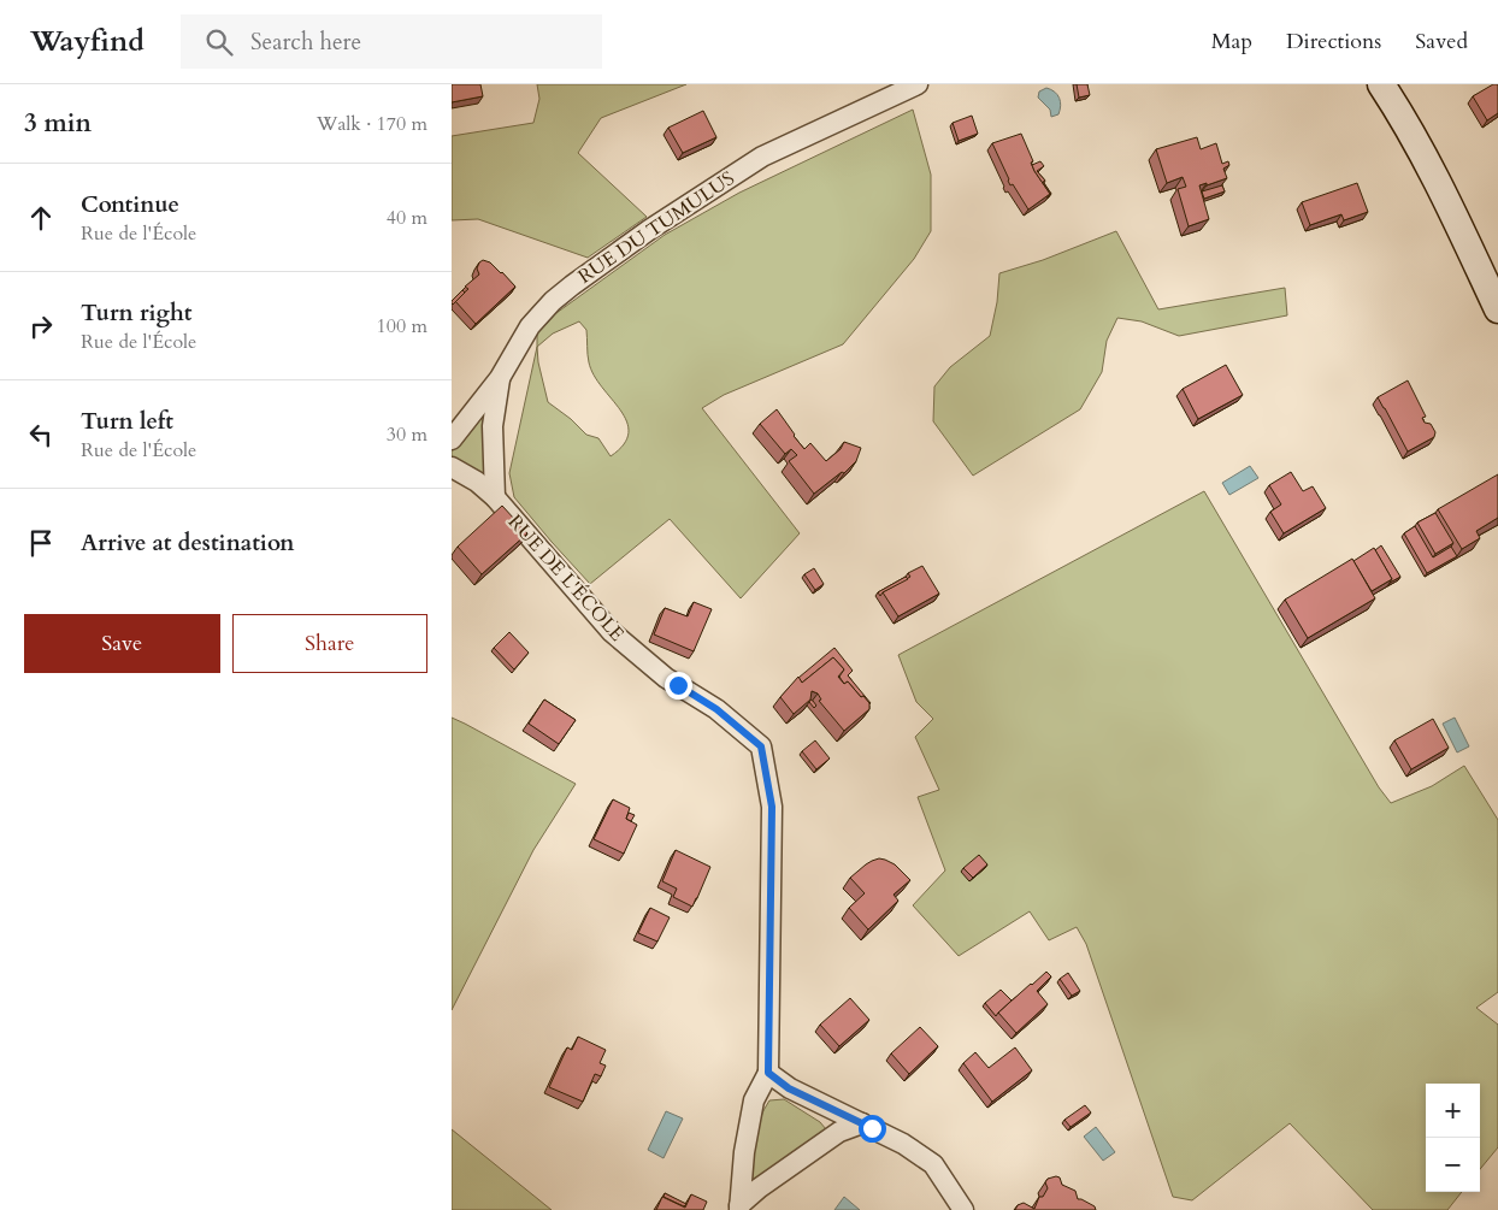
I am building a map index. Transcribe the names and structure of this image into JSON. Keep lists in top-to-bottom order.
{
  "streets": {
    "street": ["RUE DU TUMULUS", "RUE DE L'ÉCOLE"]
  },
  "crossings": [
    ["RUE DU TUMULUS", "RUE DE L'ÉCOLE"]
  ],
  "page": {
    "header": "Wayfind",
    "search": "Search here",
    "nav": ["Map", "Directions", "Saved"],
    "heading": ["3 min", "Walk · 170 m"],
    "list": [
      ["Continue", "Rue de l'École", "40 m"],
      ["Turn right", "Rue de l'École", "100 m"],
      ["Turn left", "Rue de l'École", "30 m"],
      "Arrive at destination"
    ],
    "buttons": ["Save", "Share"],
    "map_buttons": ["+", "−"]
  }
}
